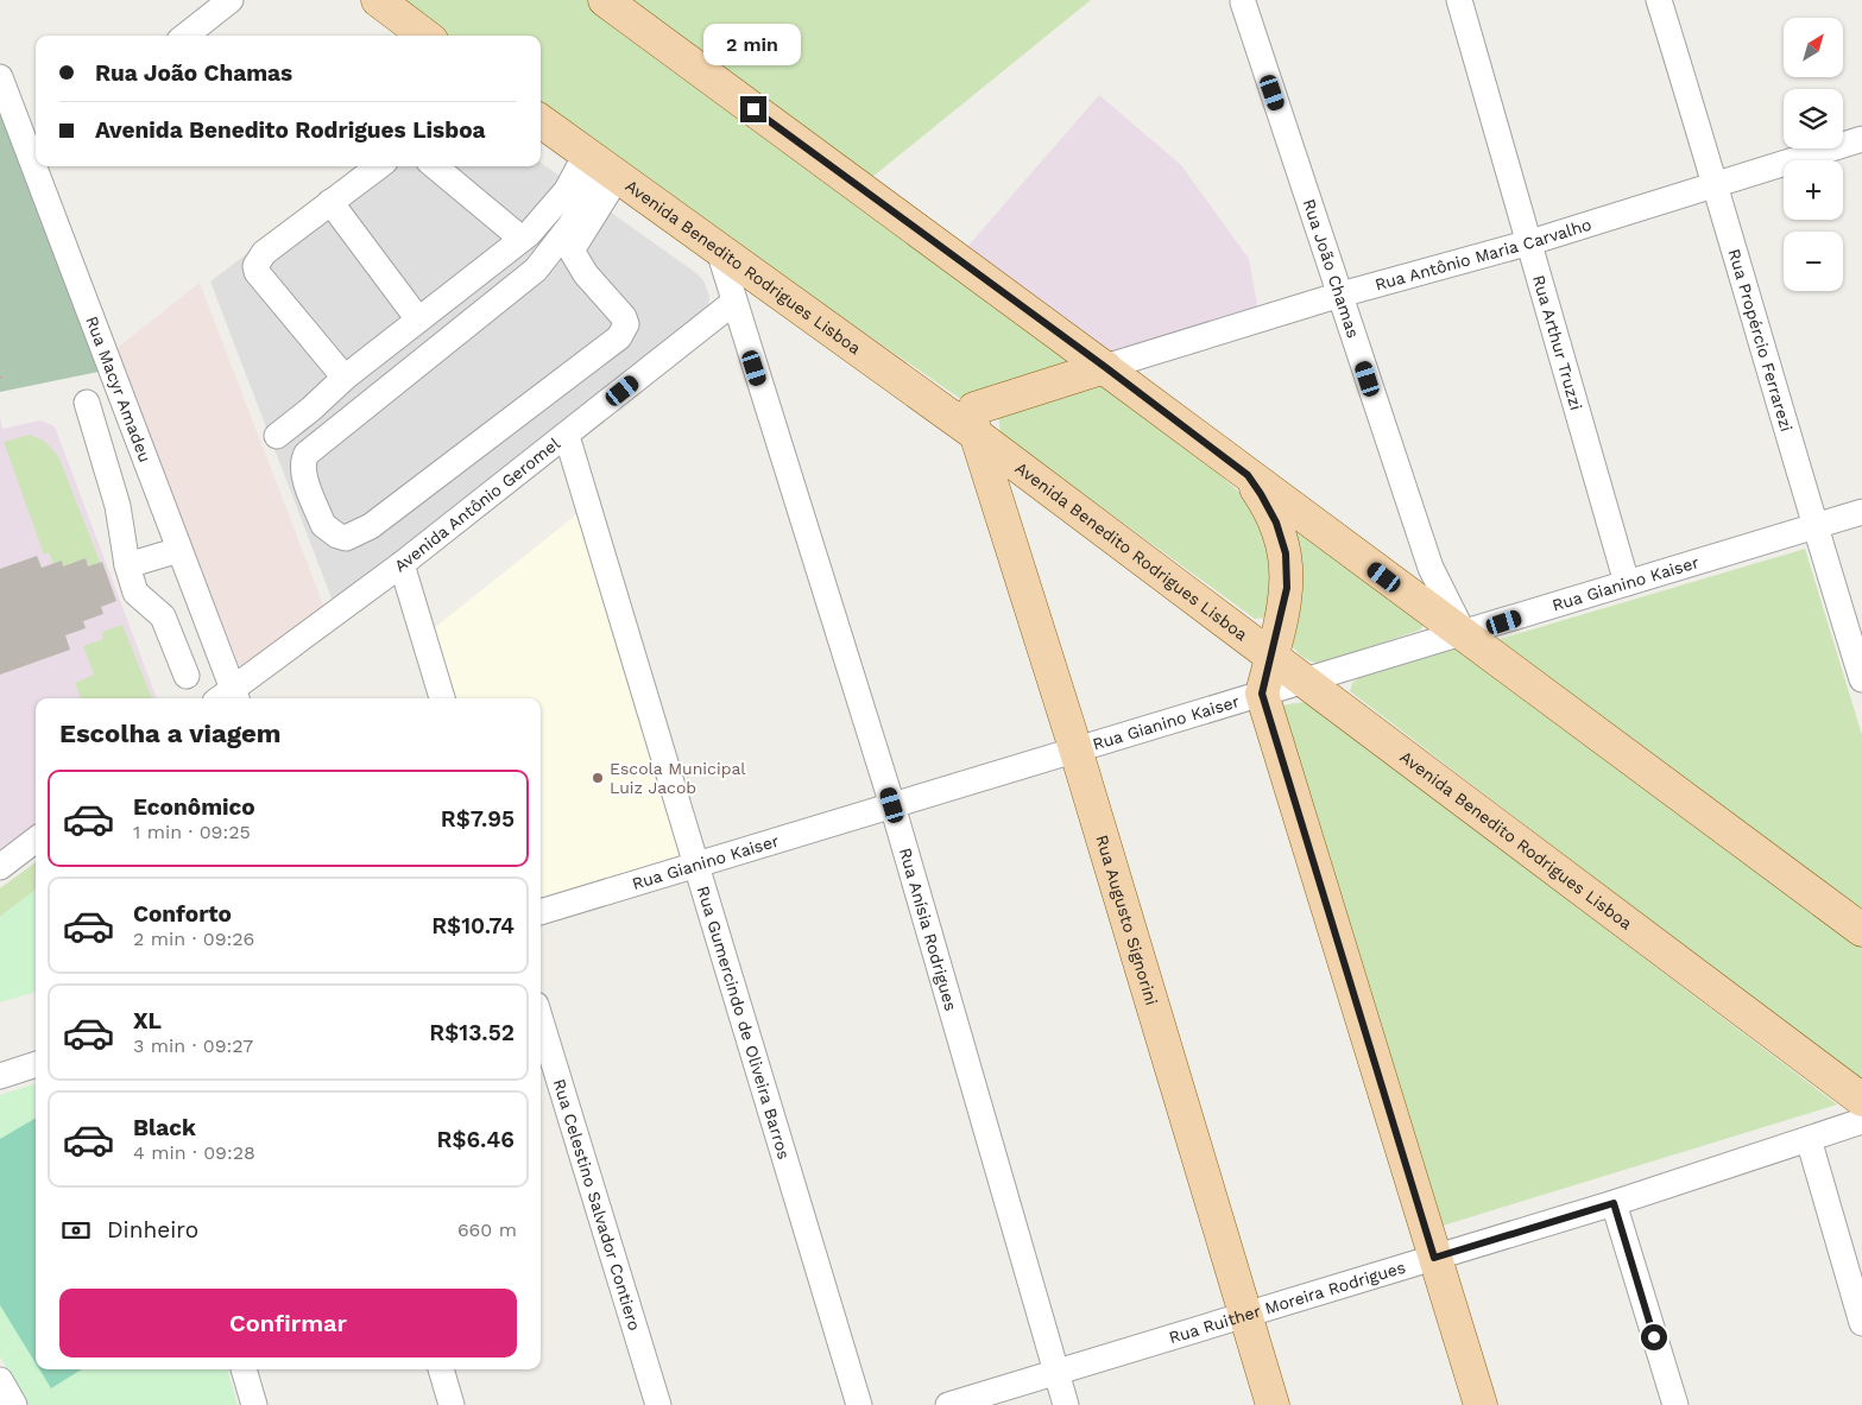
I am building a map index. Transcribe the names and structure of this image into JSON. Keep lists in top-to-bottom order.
{
  "streets": {
    "main road": ["Avenida Benedito Rodrigues Lisboa", "Rua Augusto Signorini"],
    "street": [
      "Rua Antônio Maria Carvalho",
      "Rua João Chamas",
      "Rua Propércio Ferrarezi",
      "Rua Arthur Truzzi",
      "Rua Macyr Amadeu",
      "Avenida Antônio Geromel",
      "Rua Gianino Kaiser",
      "Rua Anísia Rodrigues",
      "Rua Gumercindo de Oliveira Barros",
      "Rua Celestino Salvador Contiero",
      "Rua Ruither Moreira Rodrigues"
    ]
  },
  "crossings": [
    ["Rua Antônio Maria Carvalho", "Rua João Chamas"],
    ["Rua Antônio Maria Carvalho", "Rua Propércio Ferrarezi"],
    ["Rua Antônio Maria Carvalho", "Rua Arthur Truzzi"],
    ["Rua Antônio Maria Carvalho", "Rua Augusto Signorini"],
    ["Avenida Benedito Rodrigues Lisboa", "Rua Gianino Kaiser"],
    ["Avenida Benedito Rodrigues Lisboa", "Rua Augusto Signorini"],
    ["Avenida Benedito Rodrigues Lisboa", "Rua Anísia Rodrigues"],
    ["Rua João Chamas", "Rua Gianino Kaiser"],
    ["Rua Propércio Ferrarezi", "Rua Gianino Kaiser"],
    ["Rua Arthur Truzzi", "Rua Gianino Kaiser"],
    ["Rua Macyr Amadeu", "Avenida Antônio Geromel"],
    ["Avenida Antônio Geromel", "Rua Anísia Rodrigues"],
    ["Avenida Antônio Geromel", "Rua Gumercindo de Oliveira Barros"],
    ["Rua Gianino Kaiser", "Rua Augusto Signorini"],
    ["Rua Gianino Kaiser", "Rua Anísia Rodrigues"],
    ["Rua Gianino Kaiser", "Rua Gumercindo de Oliveira Barros"],
    ["Rua Augusto Signorini", "Rua Ruither Moreira Rodrigues"],
    ["Rua Anísia Rodrigues", "Rua Ruither Moreira Rodrigues"]
  ],
  "places": ["Escola Municipal Luiz Jacob"],
  "north": "top right",
  "page": {
    "map_buttons": ["+", "−"],
    "bubble": "2 min",
    "banner": ["Rua João Chamas", "Avenida Benedito Rodrigues Lisboa"],
    "heading": "Escolha a viagem",
    "list": [
      {
        "name": "Econômico",
        "note": "1 min · 09:25",
        "value": "R$7.95"
      },
      {
        "name": "Conforto",
        "note": "2 min · 09:26",
        "value": "R$10.74"
      },
      {
        "name": "XL",
        "note": "3 min · 09:27",
        "value": "R$13.52"
      },
      {
        "name": "Black",
        "note": "4 min · 09:28",
        "value": "R$6.46"
      }
    ],
    "pay": ["Dinheiro", "660 m"],
    "buttons": "Confirmar"
  }
}
